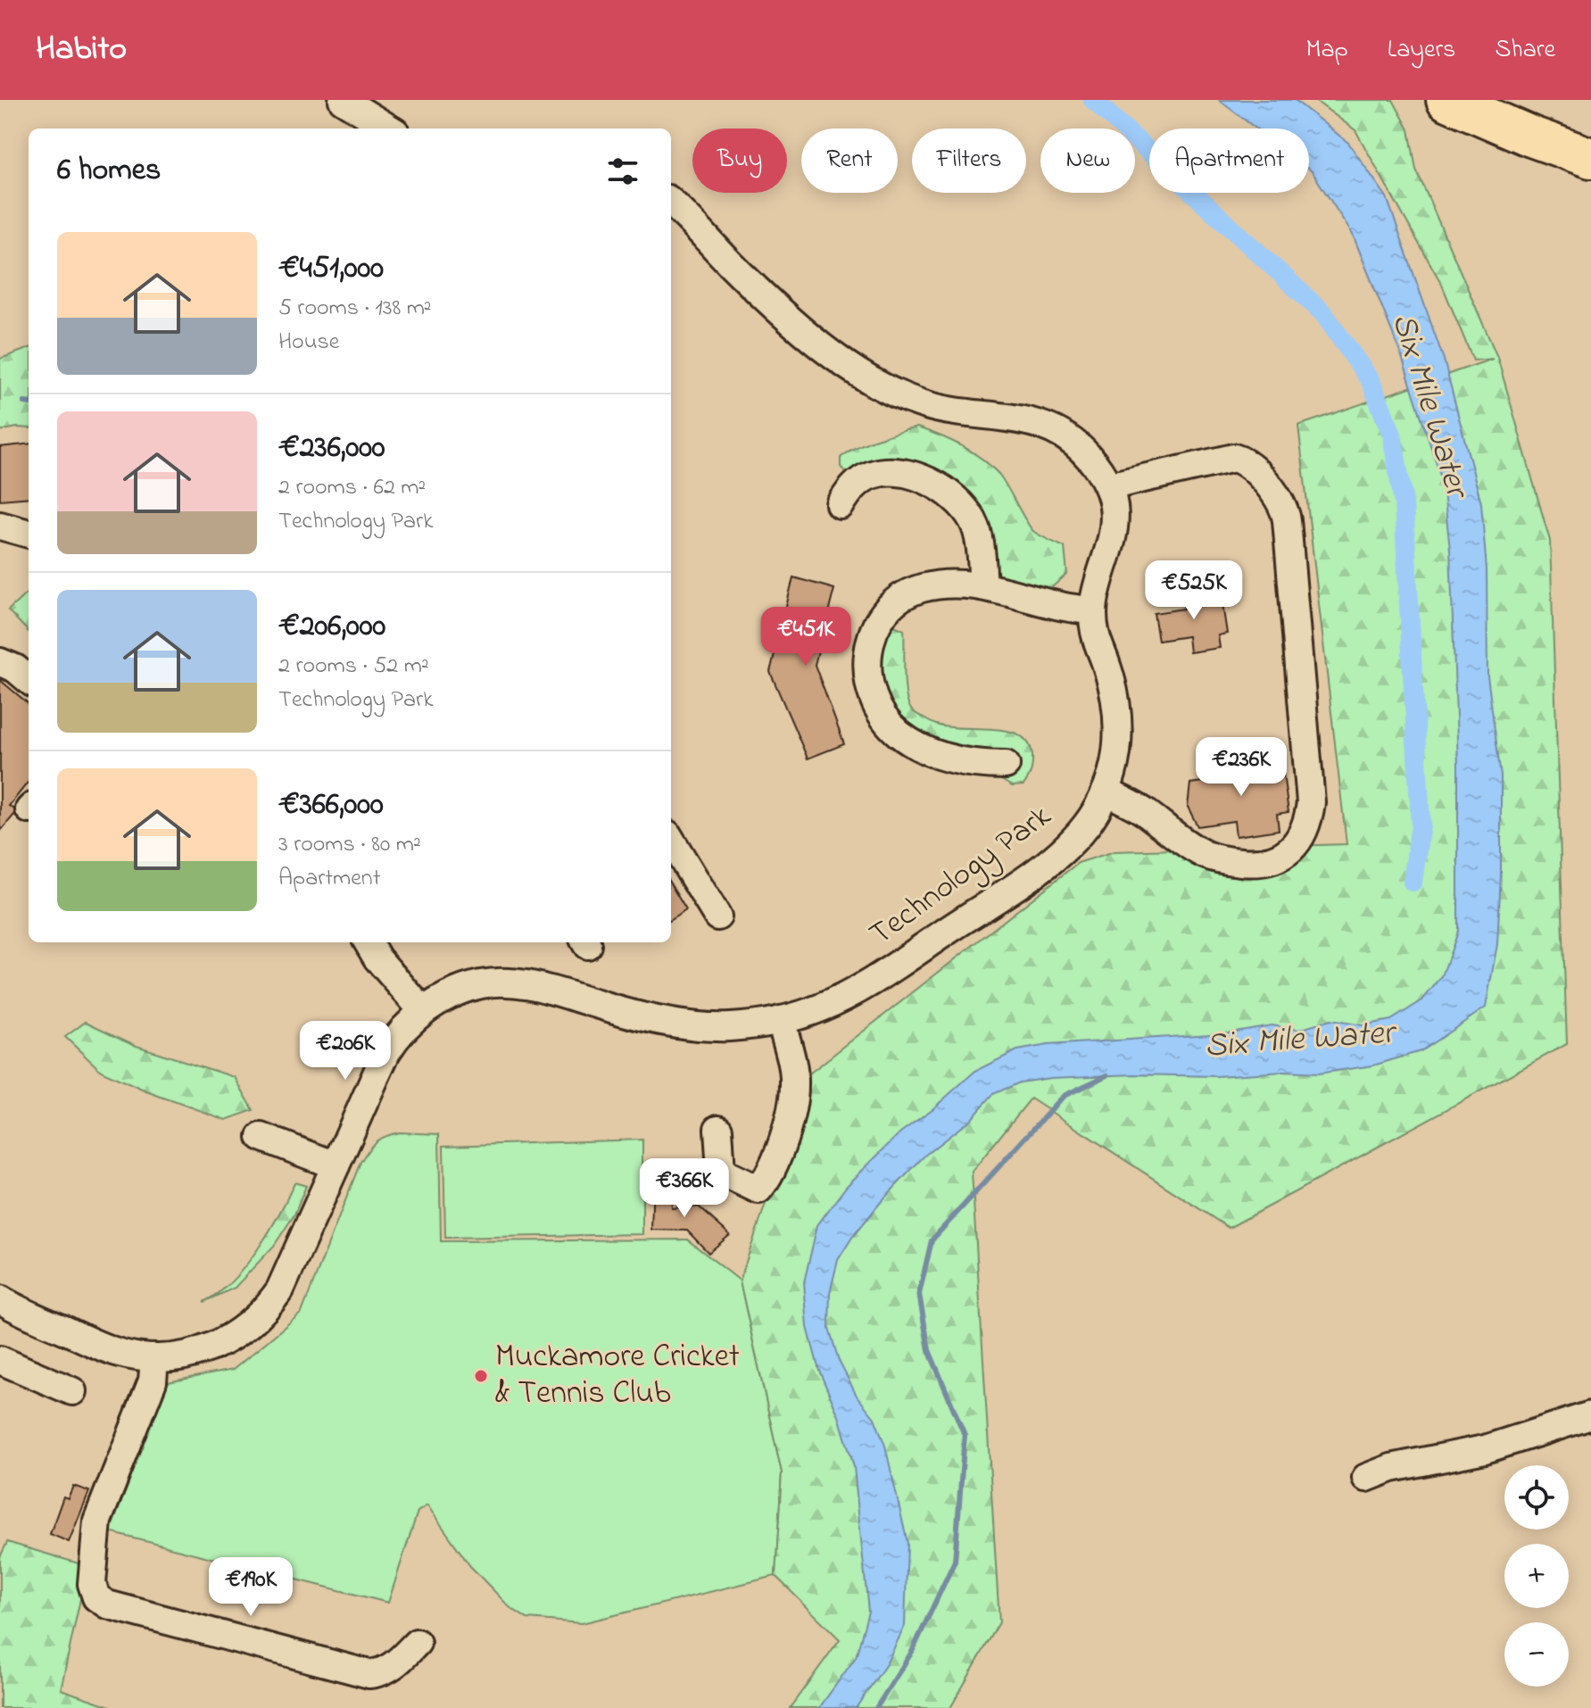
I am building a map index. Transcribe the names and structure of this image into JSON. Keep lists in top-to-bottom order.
{
  "streets": {
    "street": ["Technology Park"]
  },
  "water": ["Six Mile Water"],
  "places": ["Muckamore Cricket & Tennis Club"],
  "page": {
    "header": "Habito",
    "nav": ["Map", "Layers", "Share"],
    "chip": [
      "Buy",
      "Rent",
      "Filters",
      "New",
      "Apartment"
    ],
    "heading": "6 homes",
    "list": [
      {
        "name": "€451,000",
        "note": "5 rooms · 138 m² · House"
      },
      {
        "name": "€236,000",
        "note": "2 rooms · 62 m² · Technology Park"
      },
      {
        "name": "€206,000",
        "note": "2 rooms · 52 m² · Technology Park"
      },
      {
        "name": "€366,000",
        "note": "3 rooms · 80 m² · Apartment"
      }
    ],
    "price": [
      "€525K",
      "€451K",
      "€236K",
      "€206K",
      "€366K",
      "€190K"
    ],
    "map_buttons": ["+", "−"]
  }
}
